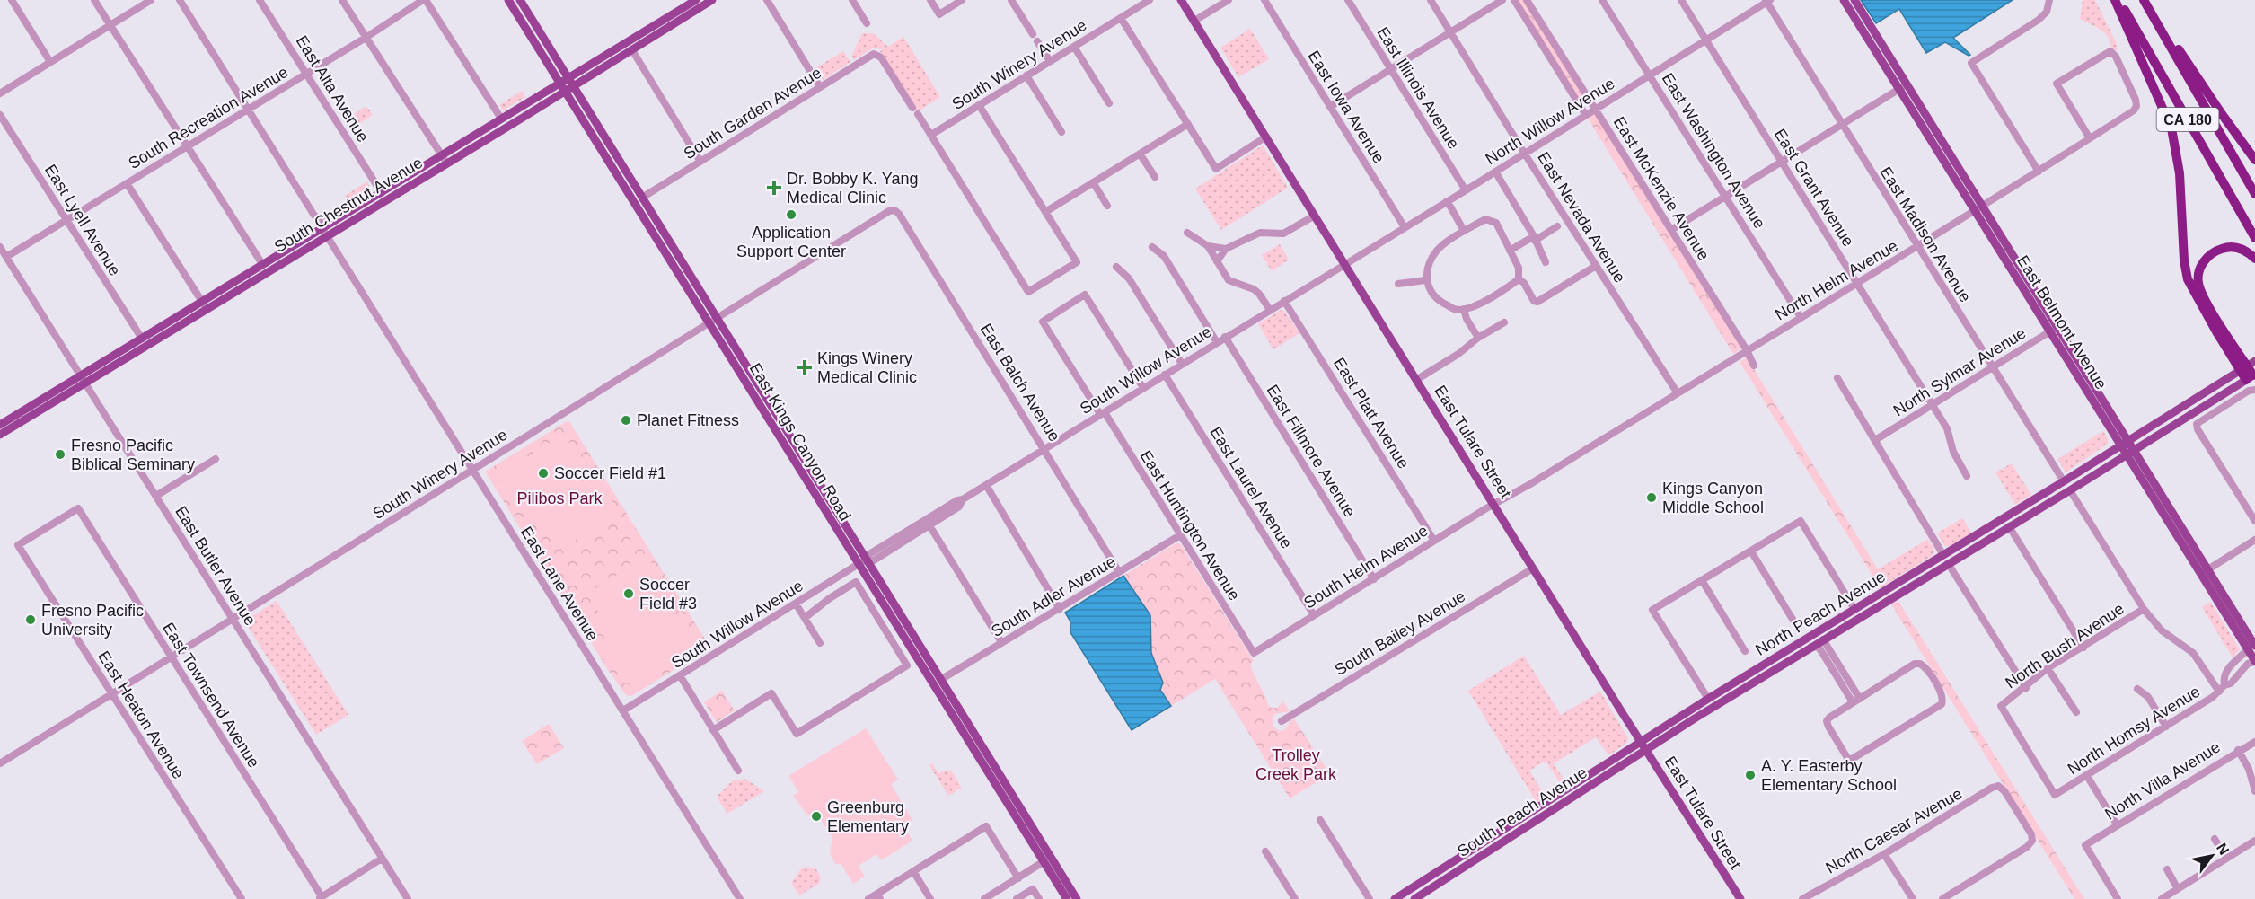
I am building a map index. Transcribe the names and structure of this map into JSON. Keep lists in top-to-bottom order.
{
  "streets": {
    "highway": ["CA 180"],
    "main road": [
      "South Chestnut Avenue",
      "East Belmont Avenue",
      "East Kings Canyon Road",
      "East Tulare Street",
      "North Peach Avenue",
      "South Peach Avenue"
    ],
    "street": [
      "South Winery Avenue",
      "East Illinois Avenue",
      "East Alta Avenue",
      "East Iowa Avenue",
      "South Garden Avenue",
      "South Recreation Avenue",
      "North Willow Avenue",
      "East Washington Avenue",
      "East Grant Avenue",
      "East McKenzie Avenue",
      "East Nevada Avenue",
      "East Lyell Avenue",
      "East Madison Avenue",
      "North Helm Avenue",
      "South Willow Avenue",
      "North Sylmar Avenue",
      "East Balch Avenue",
      "East Platt Avenue",
      "East Fillmore Avenue",
      "East Laurel Avenue",
      "East Huntington Avenue",
      "East Butler Avenue",
      "South Helm Avenue",
      "East Lane Avenue",
      "South Adler Avenue",
      "South Bailey Avenue",
      "North Bush Avenue",
      "East Townsend Avenue",
      "East Heaton Avenue",
      "North Homsy Avenue",
      "North Villa Avenue",
      "North Caesar Avenue"
    ]
  },
  "crossings": [
    ["South Winery Avenue", "East Balch Avenue"],
    ["South Winery Avenue", "East Kings Canyon Road"],
    ["South Winery Avenue", "East Butler Avenue"],
    ["South Winery Avenue", "East Lane Avenue"],
    ["South Winery Avenue", "East Townsend Avenue"],
    ["South Winery Avenue", "East Heaton Avenue"],
    ["East Illinois Avenue", "North Willow Avenue"],
    ["East Alta Avenue", "South Recreation Avenue"],
    ["East Alta Avenue", "South Chestnut Avenue"],
    ["East Iowa Avenue", "North Willow Avenue"],
    ["South Garden Avenue", "East Kings Canyon Road"],
    ["South Recreation Avenue", "East Lyell Avenue"],
    ["South Recreation Avenue", "East Butler Avenue"],
    ["South Recreation Avenue", "East Lane Avenue"],
    ["North Willow Avenue", "East Washington Avenue"],
    ["North Willow Avenue", "East Grant Avenue"],
    ["North Willow Avenue", "East McKenzie Avenue"],
    ["North Willow Avenue", "East Nevada Avenue"],
    ["North Willow Avenue", "East Madison Avenue"],
    ["North Willow Avenue", "South Willow Avenue"],
    ["North Willow Avenue", "East Tulare Street"],
    ["East Washington Avenue", "North Helm Avenue"],
    ["East Grant Avenue", "North Helm Avenue"],
    ["East Grant Avenue", "North Sylmar Avenue"],
    ["East McKenzie Avenue", "North Helm Avenue"],
    ["South Chestnut Avenue", "East Lyell Avenue"],
    ["South Chestnut Avenue", "East Kings Canyon Road"],
    ["South Chestnut Avenue", "East Butler Avenue"],
    ["South Chestnut Avenue", "East Lane Avenue"],
    ["East Nevada Avenue", "North Helm Avenue"],
    ["East Madison Avenue", "North Helm Avenue"],
    ["East Madison Avenue", "North Sylmar Avenue"],
    ["East Madison Avenue", "North Peach Avenue"],
    ["North Helm Avenue", "East Belmont Avenue"],
    ["North Helm Avenue", "East Tulare Street"],
    ["North Helm Avenue", "South Helm Avenue"],
    ["East Belmont Avenue", "North Sylmar Avenue"],
    ["East Belmont Avenue", "North Peach Avenue"],
    ["East Belmont Avenue", "North Homsy Avenue"],
    ["South Willow Avenue", "East Balch Avenue"],
    ["South Willow Avenue", "East Platt Avenue"],
    ["South Willow Avenue", "East Kings Canyon Road"],
    ["South Willow Avenue", "East Tulare Street"],
    ["South Willow Avenue", "East Fillmore Avenue"],
    ["South Willow Avenue", "East Laurel Avenue"],
    ["South Willow Avenue", "East Huntington Avenue"],
    ["South Willow Avenue", "East Lane Avenue"],
    ["East Balch Avenue", "South Adler Avenue"],
    ["East Platt Avenue", "South Helm Avenue"],
    ["East Kings Canyon Road", "South Adler Avenue"],
    ["East Tulare Street", "South Helm Avenue"],
    ["East Tulare Street", "North Peach Avenue"],
    ["East Tulare Street", "South Bailey Avenue"],
    ["East Tulare Street", "South Peach Avenue"],
    ["East Fillmore Avenue", "South Helm Avenue"],
    ["East Laurel Avenue", "South Helm Avenue"],
    ["East Huntington Avenue", "South Helm Avenue"],
    ["East Huntington Avenue", "South Adler Avenue"],
    ["North Peach Avenue", "South Peach Avenue"],
    ["North Bush Avenue", "North Homsy Avenue"],
    ["East Townsend Avenue", "East Heaton Avenue"]
  ],
  "parks": ["Pilibos Park", "Trolley Creek Park"],
  "places": {
    "health": ["Dr. Bobby K. Yang Medical Clinic", "Kings Winery Medical Clinic"],
    "other": [
      "Application Support Center",
      "Planet Fitness",
      "Fresno Pacific Biblical Seminary",
      "Soccer Field #1",
      "Kings Canyon Middle School",
      "Soccer Field #3",
      "Fresno Pacific University",
      "A. Y. Easterby Elementary School",
      "Greenburg Elementary"
    ]
  },
  "north": "top right"
}
